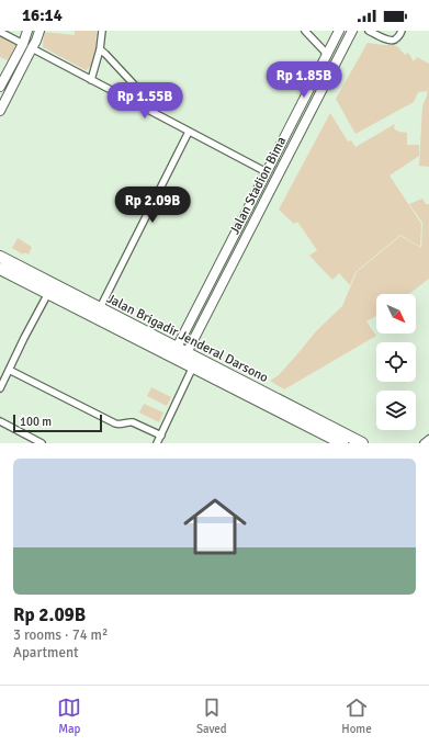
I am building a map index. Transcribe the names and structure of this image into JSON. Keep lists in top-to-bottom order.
{
  "streets": {
    "highway": ["Jalan Brigadir Jenderal Darsono"],
    "street": ["Jalan Stadion Bima"]
  },
  "crossings": [
    ["Jalan Stadion Bima", "Jalan Brigadir Jenderal Darsono"]
  ],
  "scale_bar": "100 m",
  "north": "bottom right",
  "page": {
    "status": "16:14",
    "price": ["Rp 1.85B", "Rp 1.55B", "Rp 2.09B"],
    "scale": "100 m",
    "list": [
      {
        "name": "Rp 2.09B",
        "note": "3 rooms · 74 m² · Apartment"
      }
    ],
    "tabs": ["Map", "Saved", "Home"]
  }
}
